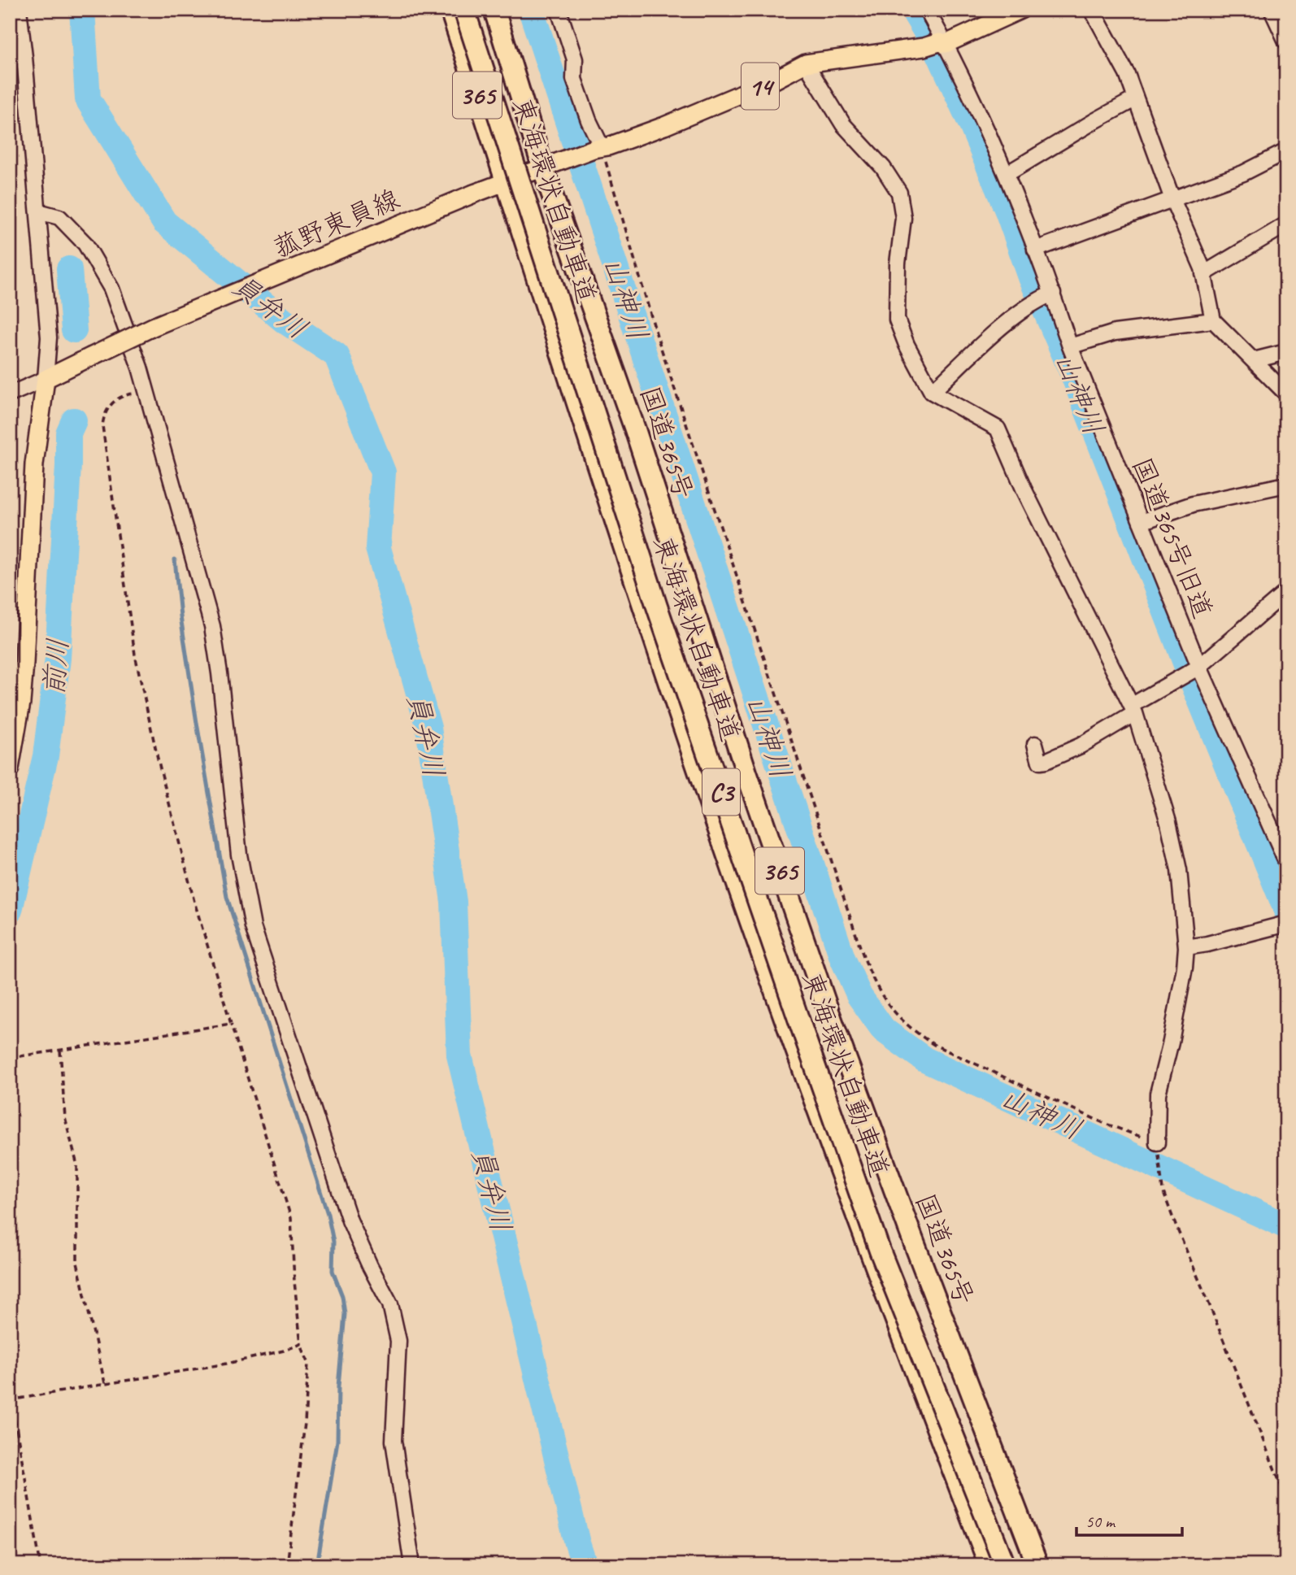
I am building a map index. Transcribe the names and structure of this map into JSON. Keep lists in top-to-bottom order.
{
  "streets": {
    "highway": [
      "365",
      "東海環状自動車道",
      "国道365号",
      "C3"
    ],
    "main road": ["14", "菰野東員線"],
    "street": ["国道365号旧道"]
  },
  "crossings": [
    ["365", "菰野東員線"],
    ["菰野東員線", "国道365号"],
    ["菰野東員線", "国道365号旧道"]
  ],
  "water": ["山神川", "員弁川", "前川"],
  "scale_bar": "50 m"
}
